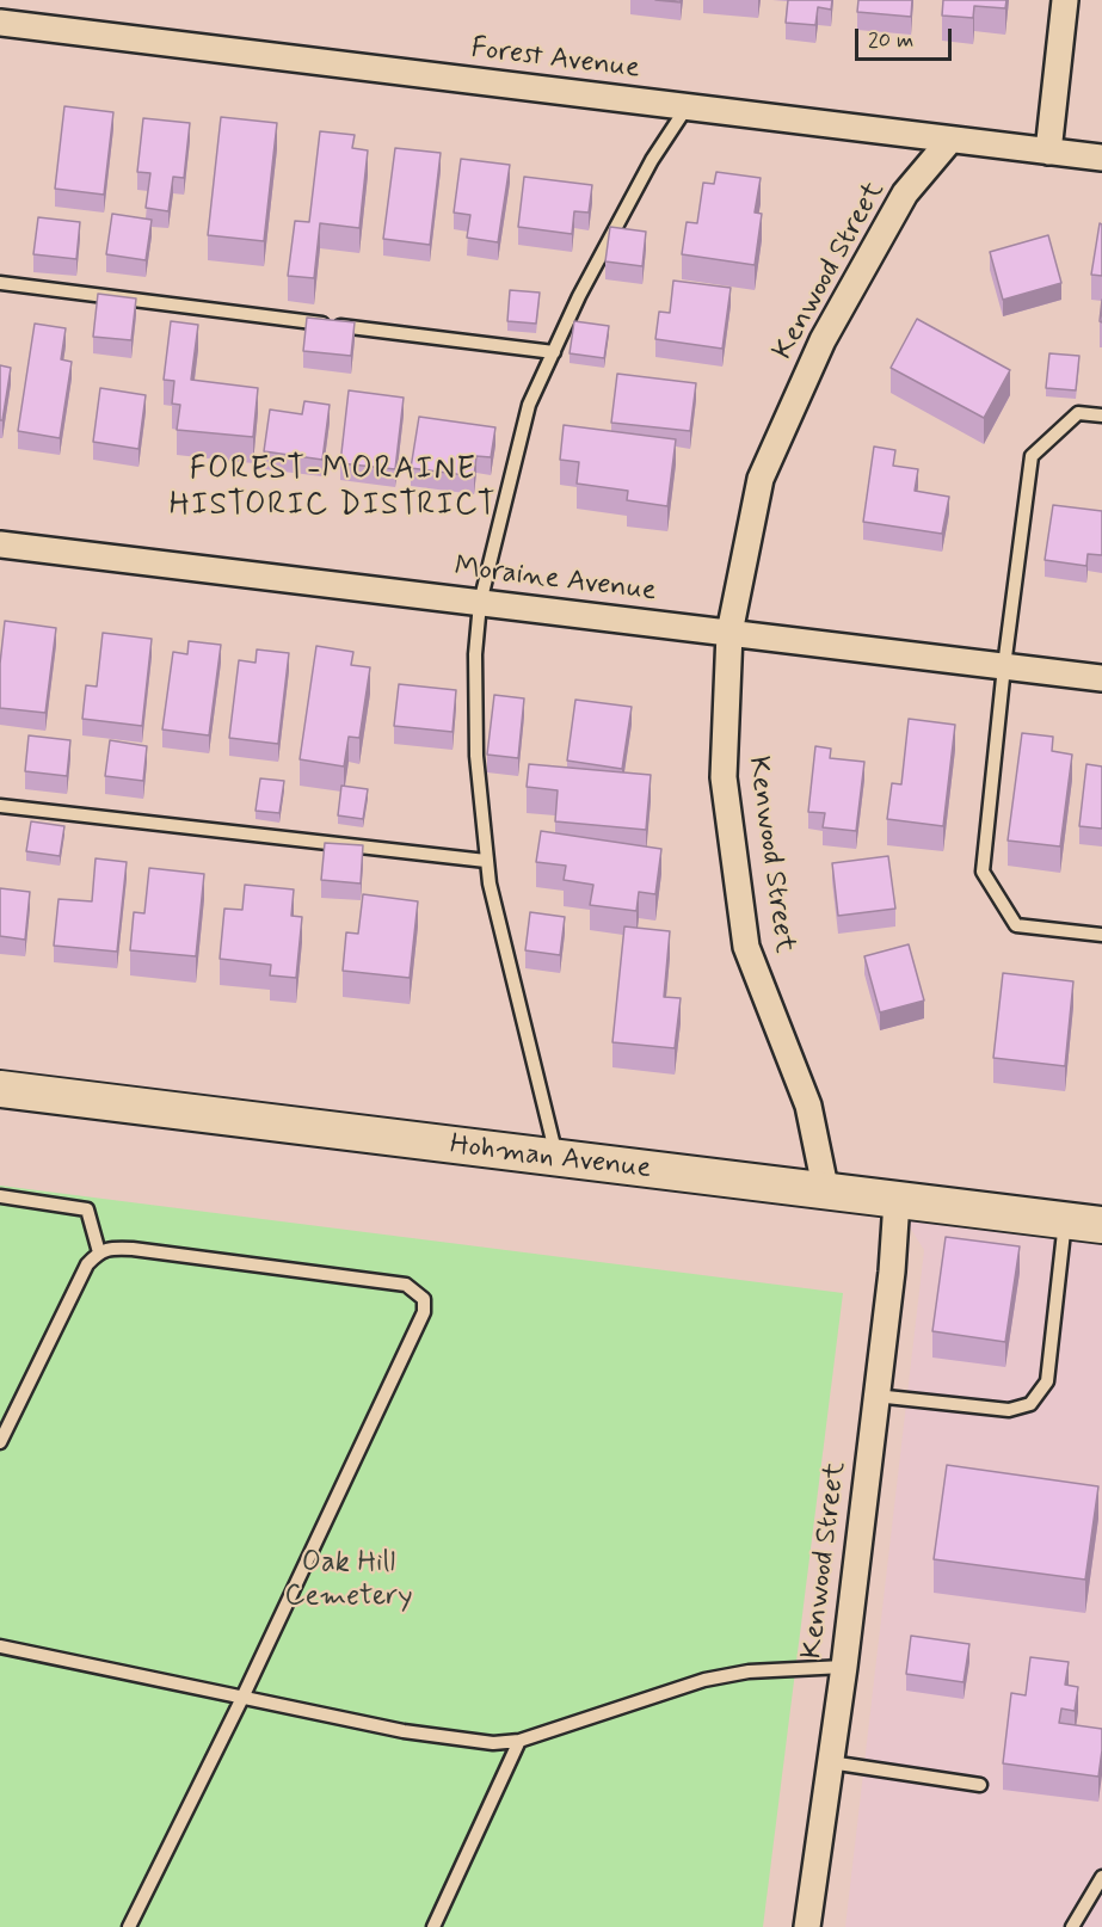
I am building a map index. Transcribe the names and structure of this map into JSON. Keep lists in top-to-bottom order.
{
  "streets": {
    "main road": ["Hohman Avenue"],
    "street": ["Forest Avenue", "Kenwood Street", "Moraine Avenue"]
  },
  "crossings": [
    ["Forest Avenue", "Kenwood Street"],
    ["Kenwood Street", "Moraine Avenue"],
    ["Kenwood Street", "Hohman Avenue"]
  ],
  "districts": ["FOREST-MORAINE HISTORIC DISTRICT"],
  "parks": ["Oak Hill Cemetery"],
  "scale_bar": "20 m"
}
